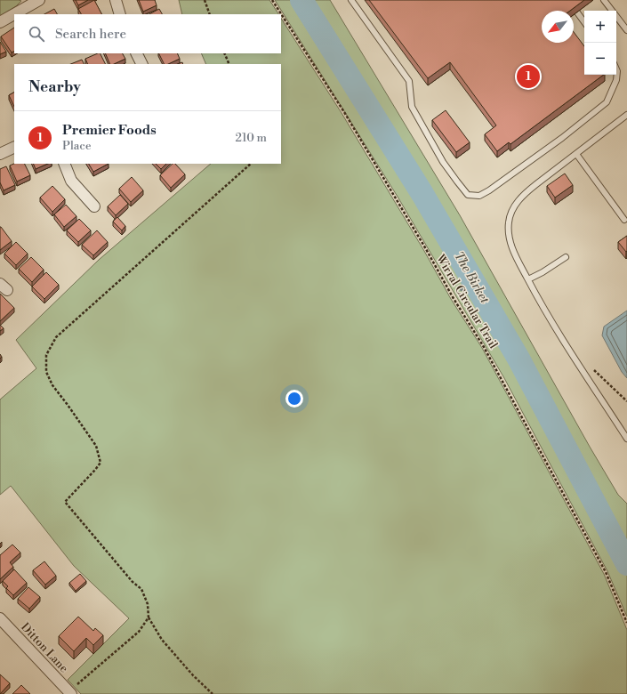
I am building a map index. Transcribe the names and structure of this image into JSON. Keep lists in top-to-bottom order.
{
  "streets": {
    "street": ["Ditton Lane"],
    "path": ["Wirral Circular Trail"]
  },
  "water": ["The Birket"],
  "north": "bottom left",
  "page": {
    "map_buttons": ["+", "−"],
    "search": "Search here",
    "pins": "1",
    "heading": "Nearby",
    "list": [
      {
        "mark": "1",
        "name": "Premier Foods",
        "note": "Place",
        "value": "210 m"
      }
    ]
  }
}
